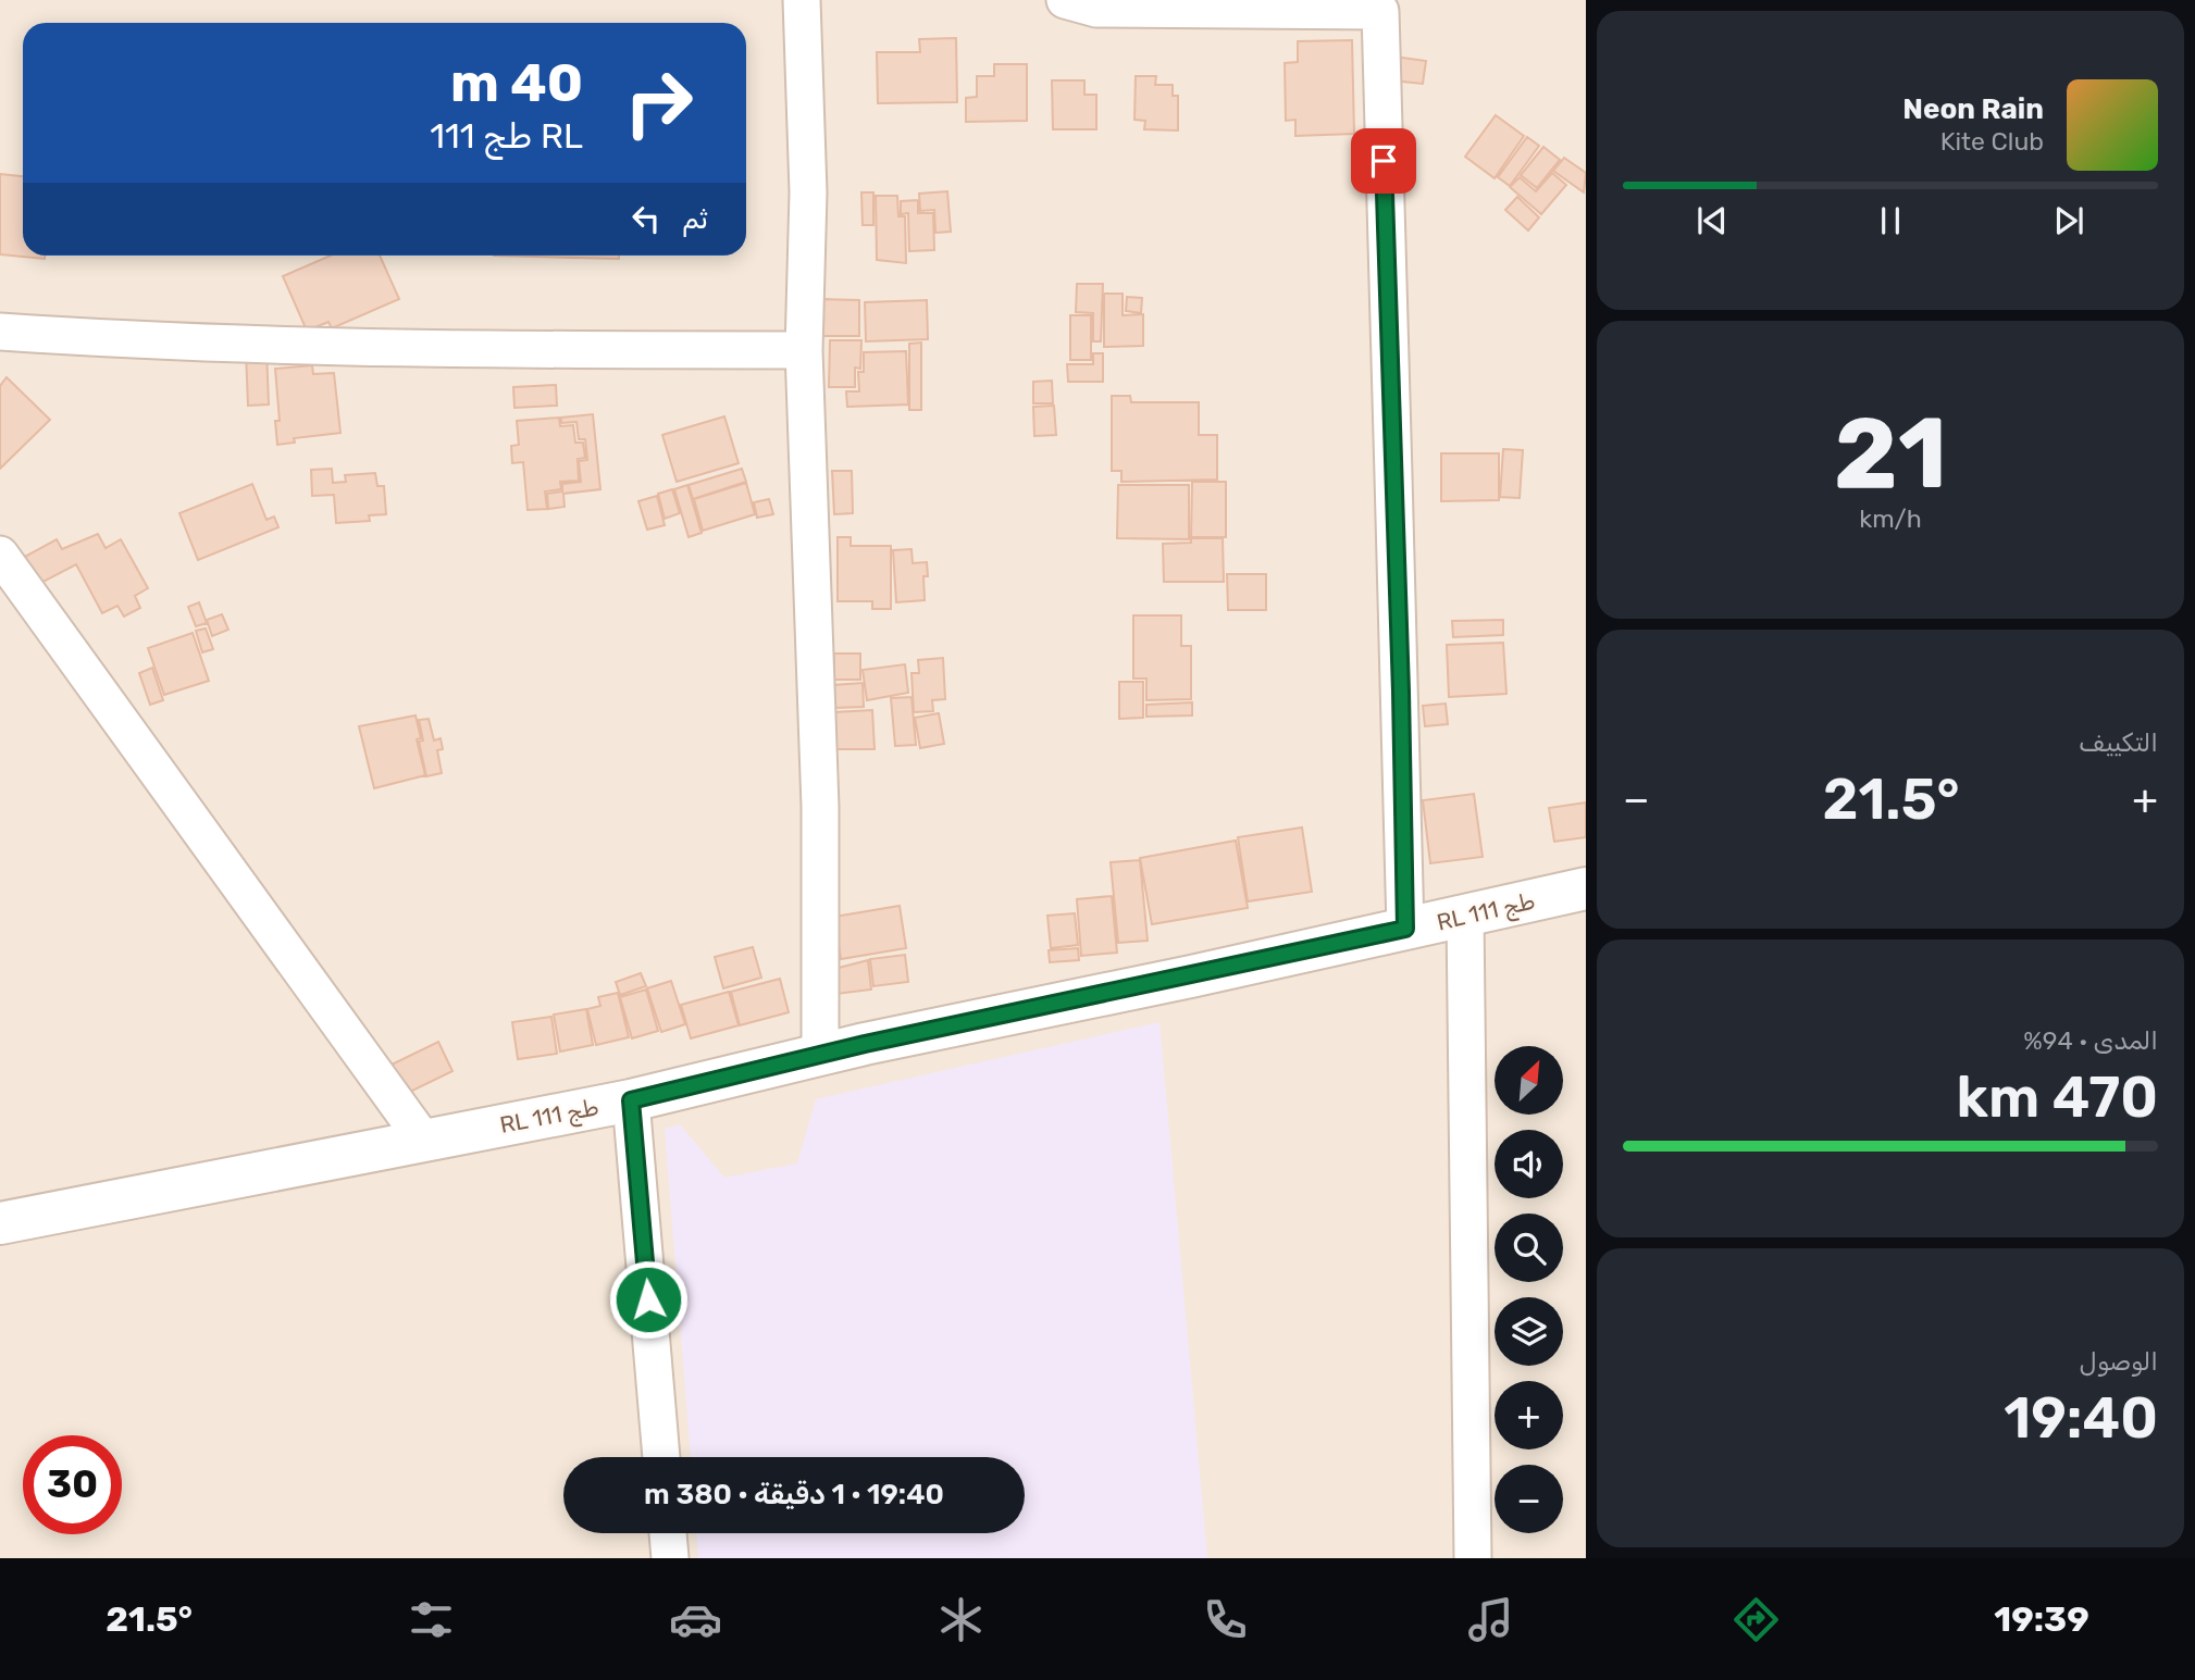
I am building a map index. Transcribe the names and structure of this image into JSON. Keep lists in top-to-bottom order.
{
  "streets": {
    "street": ["RL طج 111"]
  },
  "north": "top right",
  "page": {
    "turn": ["40 m", "RL طج 111"],
    "song": ["Neon Rain", "Kite Club"],
    "then": "ثم",
    "tile": [
      ["21", "km/h"],
      "التكييف",
      ["المدى · 94%", "470 km"],
      ["الوصول", "19:40"]
    ],
    "heat": ["−", "21.5°", "+"],
    "map_buttons": ["+", "−"],
    "limit": "30",
    "trip": "19:40 · 1 دقيقة · 380 m",
    "tabs": ["19:39", "21.5°"]
  }
}
